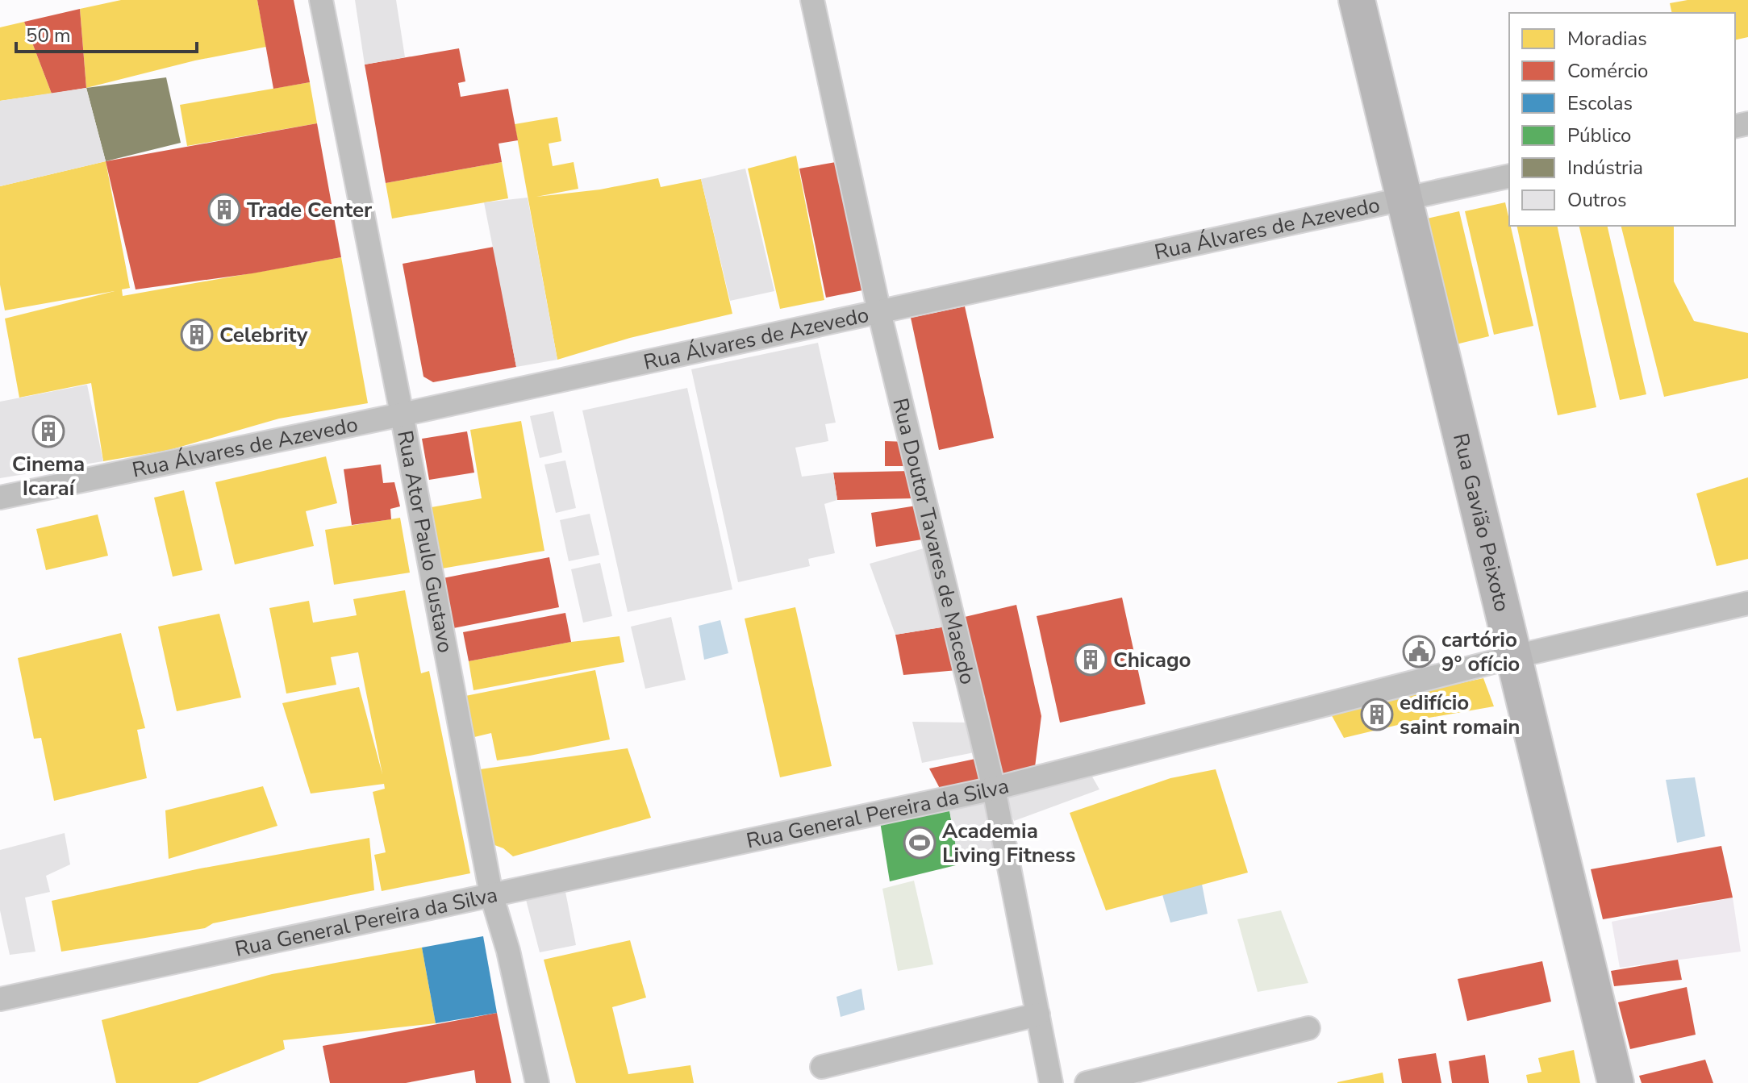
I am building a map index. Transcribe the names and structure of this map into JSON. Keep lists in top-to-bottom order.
{
  "streets": {
    "main road": ["Rua Gavião Peixoto"],
    "street": [
      "Rua Álvares de Azevedo",
      "Rua Doutor Tavares de Macedo",
      "Rua Ator Paulo Gustavo",
      "Rua General Pereira da Silva"
    ]
  },
  "crossings": [
    ["Rua Álvares de Azevedo", "Rua Gavião Peixoto"],
    ["Rua Álvares de Azevedo", "Rua Doutor Tavares de Macedo"],
    ["Rua Álvares de Azevedo", "Rua Ator Paulo Gustavo"],
    ["Rua Gavião Peixoto", "Rua General Pereira da Silva"],
    ["Rua Doutor Tavares de Macedo", "Rua General Pereira da Silva"],
    ["Rua Ator Paulo Gustavo", "Rua General Pereira da Silva"]
  ],
  "places": {
    "building": [
      "Trade Center",
      "Celebrity",
      "Cinema Icaraí",
      "Chicago",
      "edifício saint romain"
    ],
    "public building": ["cartório 9° ofício"],
    "sports": ["Academia Living Fitness"]
  },
  "legend": [
    "Moradias",
    "Comércio",
    "Escolas",
    "Público",
    "Indústria",
    "Outros"
  ],
  "scale_bar": "50 m"
}
